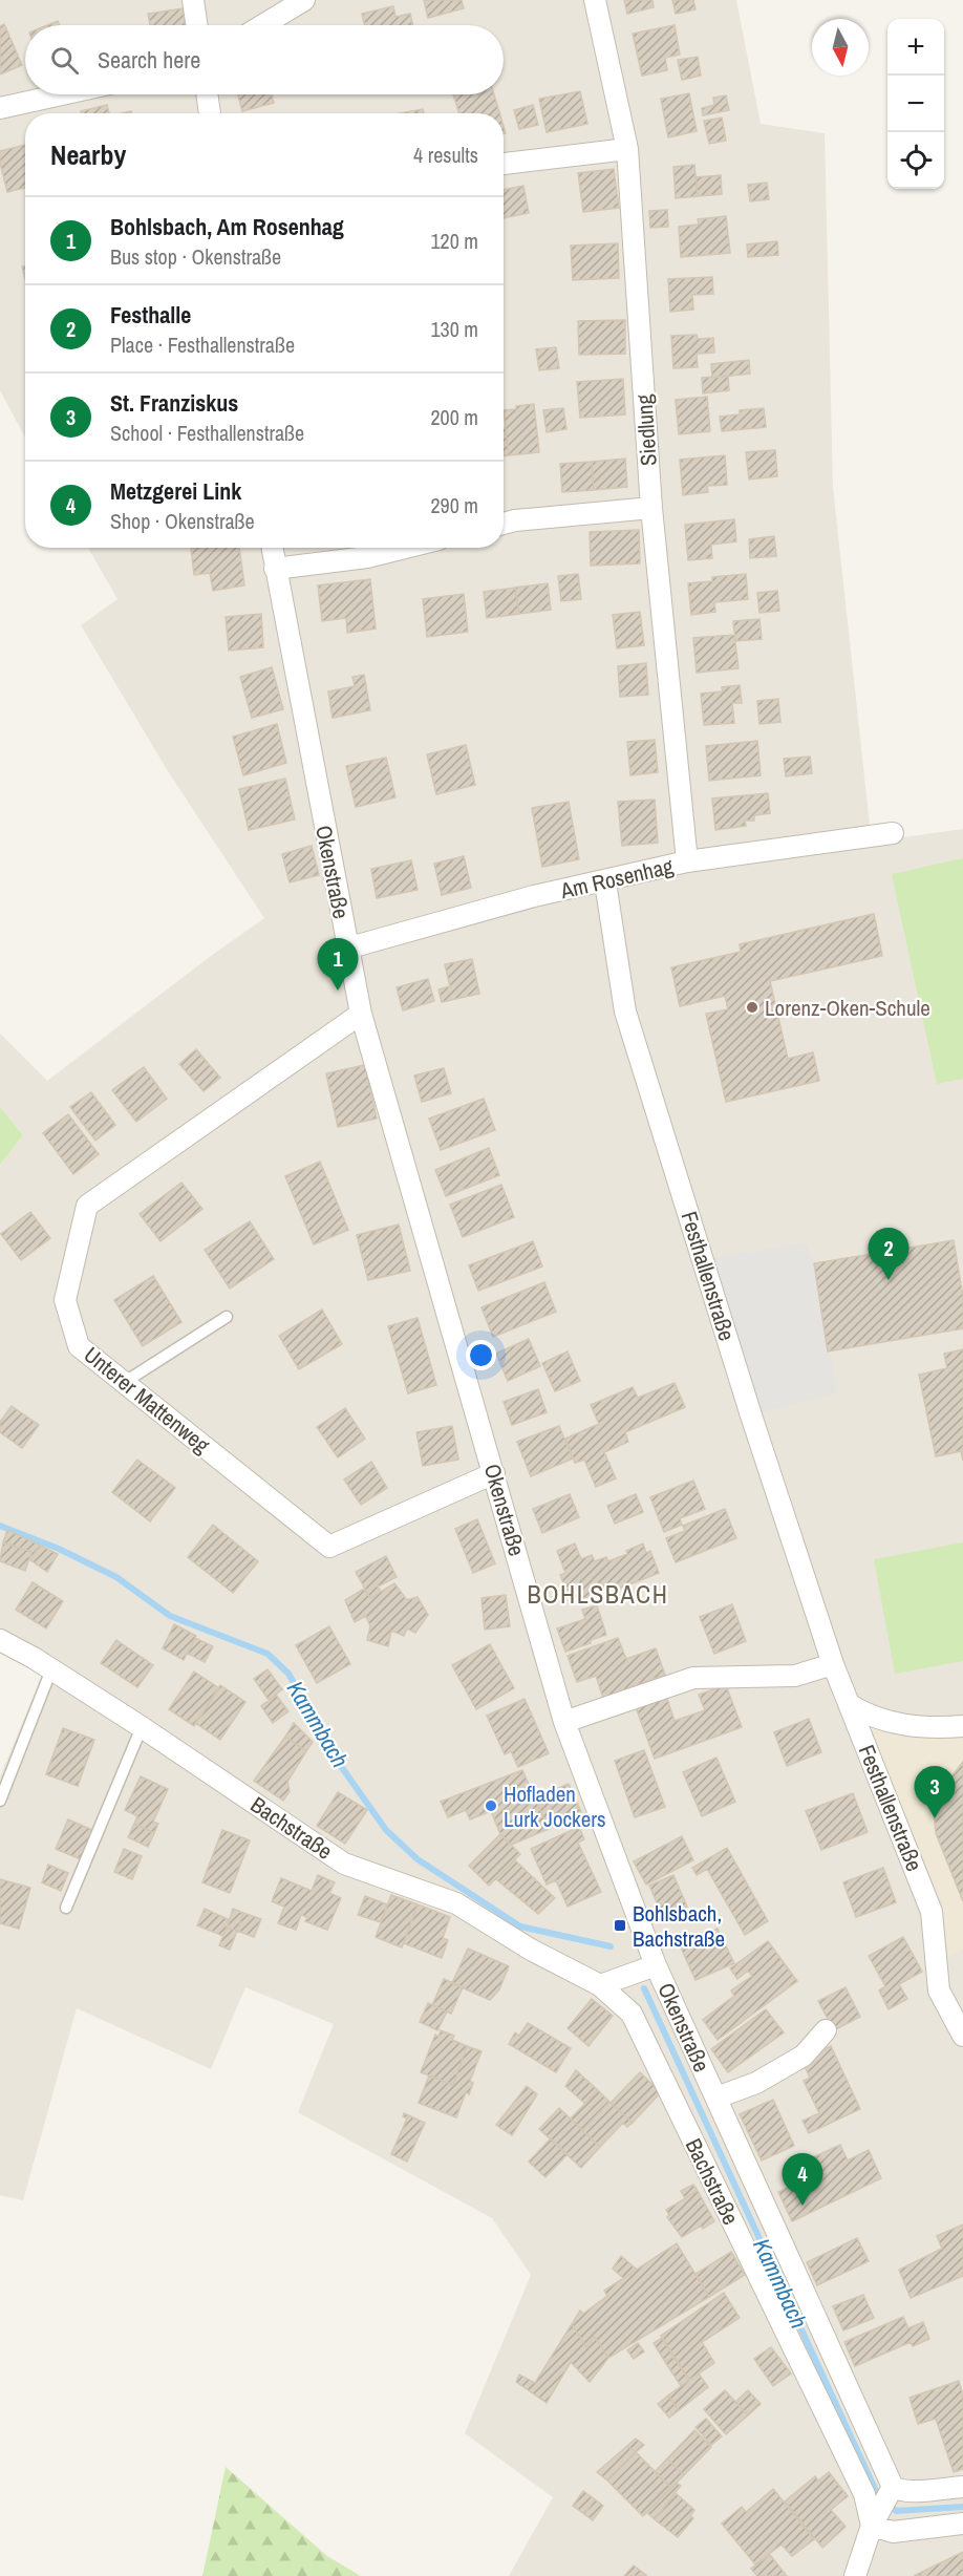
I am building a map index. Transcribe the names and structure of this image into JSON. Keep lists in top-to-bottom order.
{
  "streets": {
    "street": [
      "Siedlung",
      "Okenstraße",
      "Am Rosenhag",
      "Festhallenstraße",
      "Unterer Mattenweg",
      "Bachstraße"
    ]
  },
  "crossings": [
    ["Siedlung", "Am Rosenhag"],
    ["Okenstraße", "Am Rosenhag"],
    ["Okenstraße", "Unterer Mattenweg"],
    ["Am Rosenhag", "Festhallenstraße"]
  ],
  "districts": ["BOHLSBACH"],
  "water": ["Kammbach"],
  "places": {
    "other": ["Lorenz-Oken-Schule", "Hofladen Lurk Jockers"],
    "transit": ["Bohlsbach, Bachstraße"]
  },
  "north": "bottom",
  "page": {
    "map_buttons": ["+", "−"],
    "search": "Search here",
    "heading": ["Nearby", "4 results"],
    "list": [
      {
        "mark": "1",
        "name": "Bohlsbach, Am Rosenhag",
        "note": "Bus stop · Okenstraße",
        "value": "120 m"
      },
      {
        "mark": "2",
        "name": "Festhalle",
        "note": "Place · Festhallenstraße",
        "value": "130 m"
      },
      {
        "mark": "3",
        "name": "St. Franziskus",
        "note": "School · Festhallenstraße",
        "value": "200 m"
      },
      {
        "mark": "4",
        "name": "Metzgerei Link",
        "note": "Shop · Okenstraße",
        "value": "290 m"
      }
    ],
    "pins": [
      "1",
      "2",
      "3",
      "4"
    ]
  }
}
